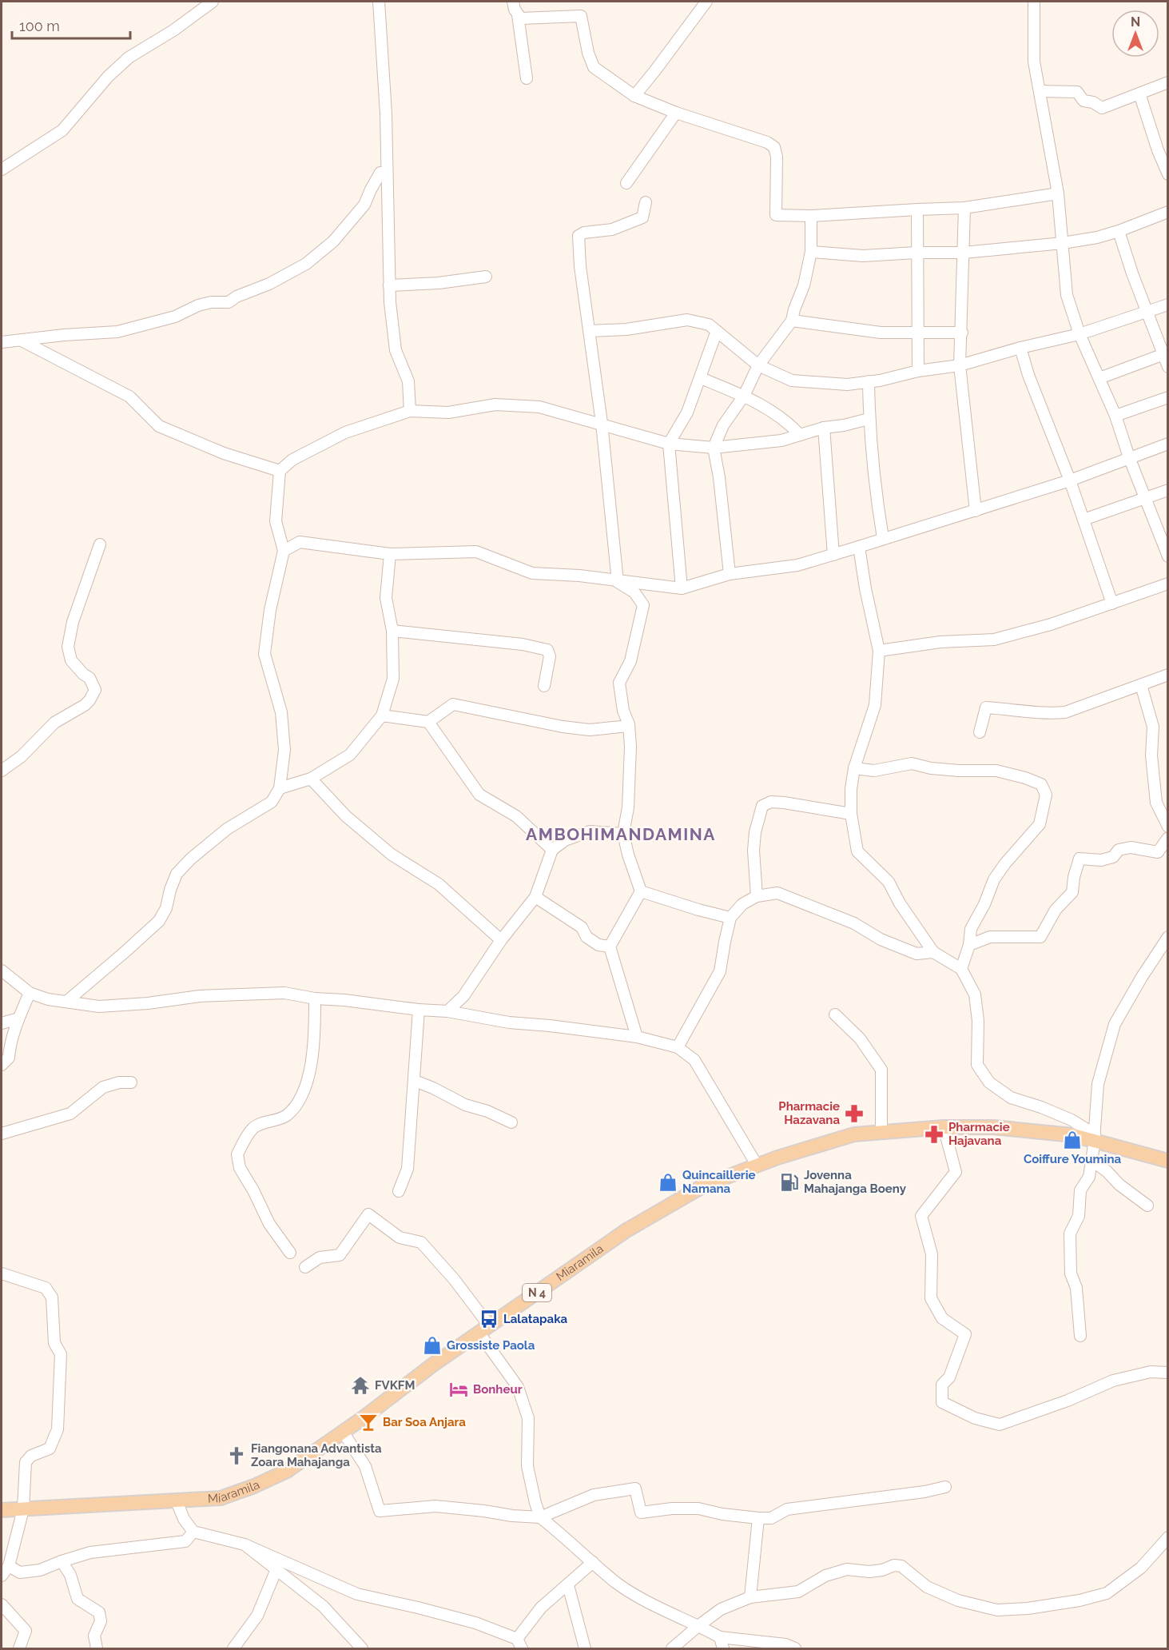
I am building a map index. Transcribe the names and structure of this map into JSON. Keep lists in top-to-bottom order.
{
  "streets": {
    "main road": ["Miaramila", "N 4"]
  },
  "districts": ["AMBOHIMANDAMINA"],
  "places": {
    "pharmacy": ["Pharmacie Hazavana", "Pharmacie Hajavana"],
    "shop": ["Coiffure Youmina", "Quincaillerie Namana", "Grossiste Paola"],
    "fuel station": ["Jovenna Mahajanga Boeny"],
    "bus stop": ["Lalatapaka"],
    "temple": ["FVKFM"],
    "hotel": ["Bonheur"],
    "bar": ["Bar Soa Anjara"],
    "church": ["Fiangonana Advantista Zoara Mahajanga"]
  },
  "scale_bar": "100 m",
  "north": "top"
}
